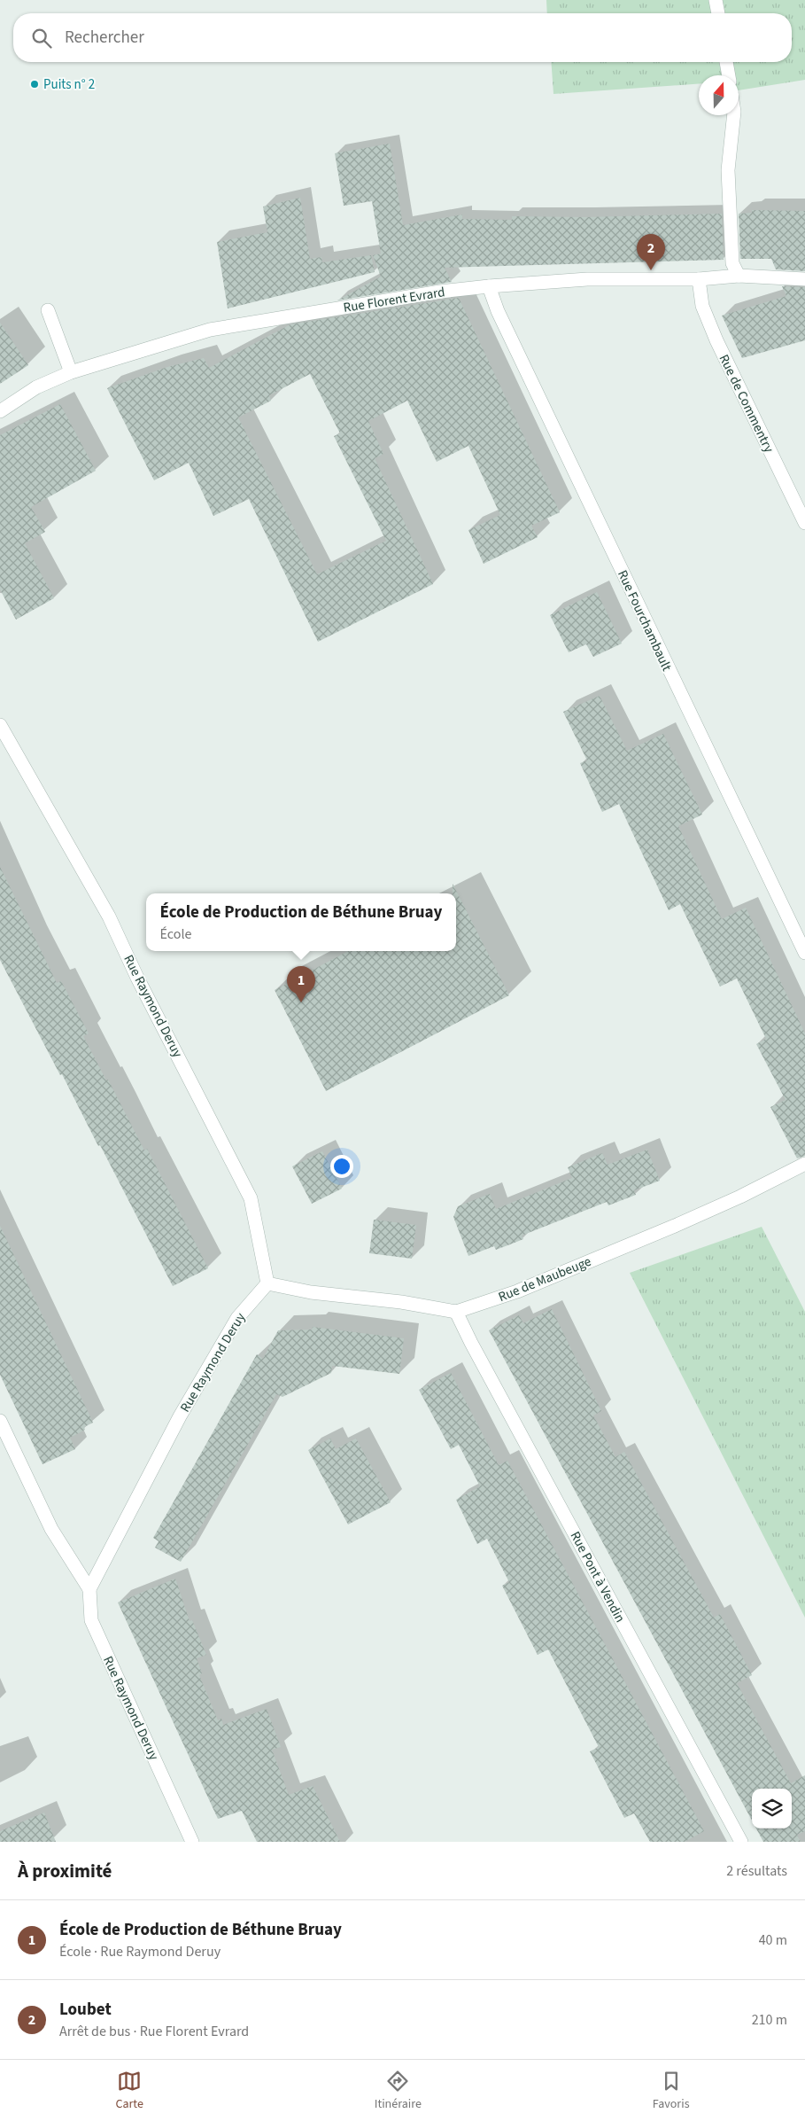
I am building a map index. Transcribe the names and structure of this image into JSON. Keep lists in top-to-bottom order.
{
  "streets": {
    "street": [
      "Rue Florent Evrard",
      "Rue de Commentry",
      "Rue Fourchambault",
      "Rue Raymond Deruy",
      "Rue de Maubeuge",
      "Rue Pont à Vendin"
    ]
  },
  "crossings": [
    ["Rue Florent Evrard", "Rue de Commentry"],
    ["Rue Florent Evrard", "Rue Fourchambault"],
    ["Rue Raymond Deruy", "Rue de Maubeuge"],
    ["Rue de Maubeuge", "Rue Pont à Vendin"]
  ],
  "places": ["Puits n° 2"],
  "north": "top",
  "page": {
    "search": "Rechercher",
    "pins": ["2", "1"],
    "popup": ["École de Production de Béthune Bruay", "École"],
    "heading": ["À proximité", "2 résultats"],
    "list": [
      {
        "mark": "1",
        "name": "École de Production de Béthune Bruay",
        "note": "École · Rue Raymond Deruy",
        "value": "40 m"
      },
      {
        "mark": "2",
        "name": "Loubet",
        "note": "Arrêt de bus · Rue Florent Evrard",
        "value": "210 m"
      }
    ],
    "nav": ["Carte", "Itinéraire", "Favoris"]
  }
}
